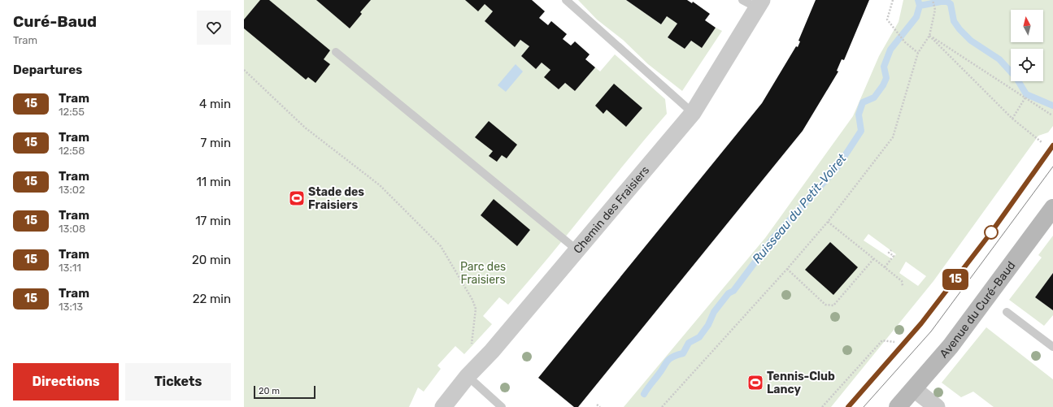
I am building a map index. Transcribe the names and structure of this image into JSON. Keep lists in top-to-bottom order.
{
  "streets": {
    "street": ["Chemin des Fraisiers", "Avenue du Curé-Baud"]
  },
  "water": ["Ruisseau du Petit-Voiret"],
  "parks": ["Parc des Fraisiers"],
  "places": {
    "sports": ["Stade des Fraisiers", "Tennis-Club Lancy"]
  },
  "lines": ["tram line 15"],
  "scale_bar": "20 m",
  "north": "top",
  "page": {
    "heading": [
      ["Curé-Baud", "Tram"],
      "Departures"
    ],
    "on_map": "15",
    "list": [
      {
        "mark": "15",
        "name": "Tram",
        "note": "12:55",
        "value": "4 min"
      },
      {
        "mark": "15",
        "name": "Tram",
        "note": "12:58",
        "value": "7 min"
      },
      {
        "mark": "15",
        "name": "Tram",
        "note": "13:02",
        "value": "11 min"
      },
      {
        "mark": "15",
        "name": "Tram",
        "note": "13:08",
        "value": "17 min"
      },
      {
        "mark": "15",
        "name": "Tram",
        "note": "13:11",
        "value": "20 min"
      },
      {
        "mark": "15",
        "name": "Tram",
        "note": "13:13",
        "value": "22 min"
      }
    ],
    "buttons": ["Directions", "Tickets"],
    "scale": "20 m"
  }
}
